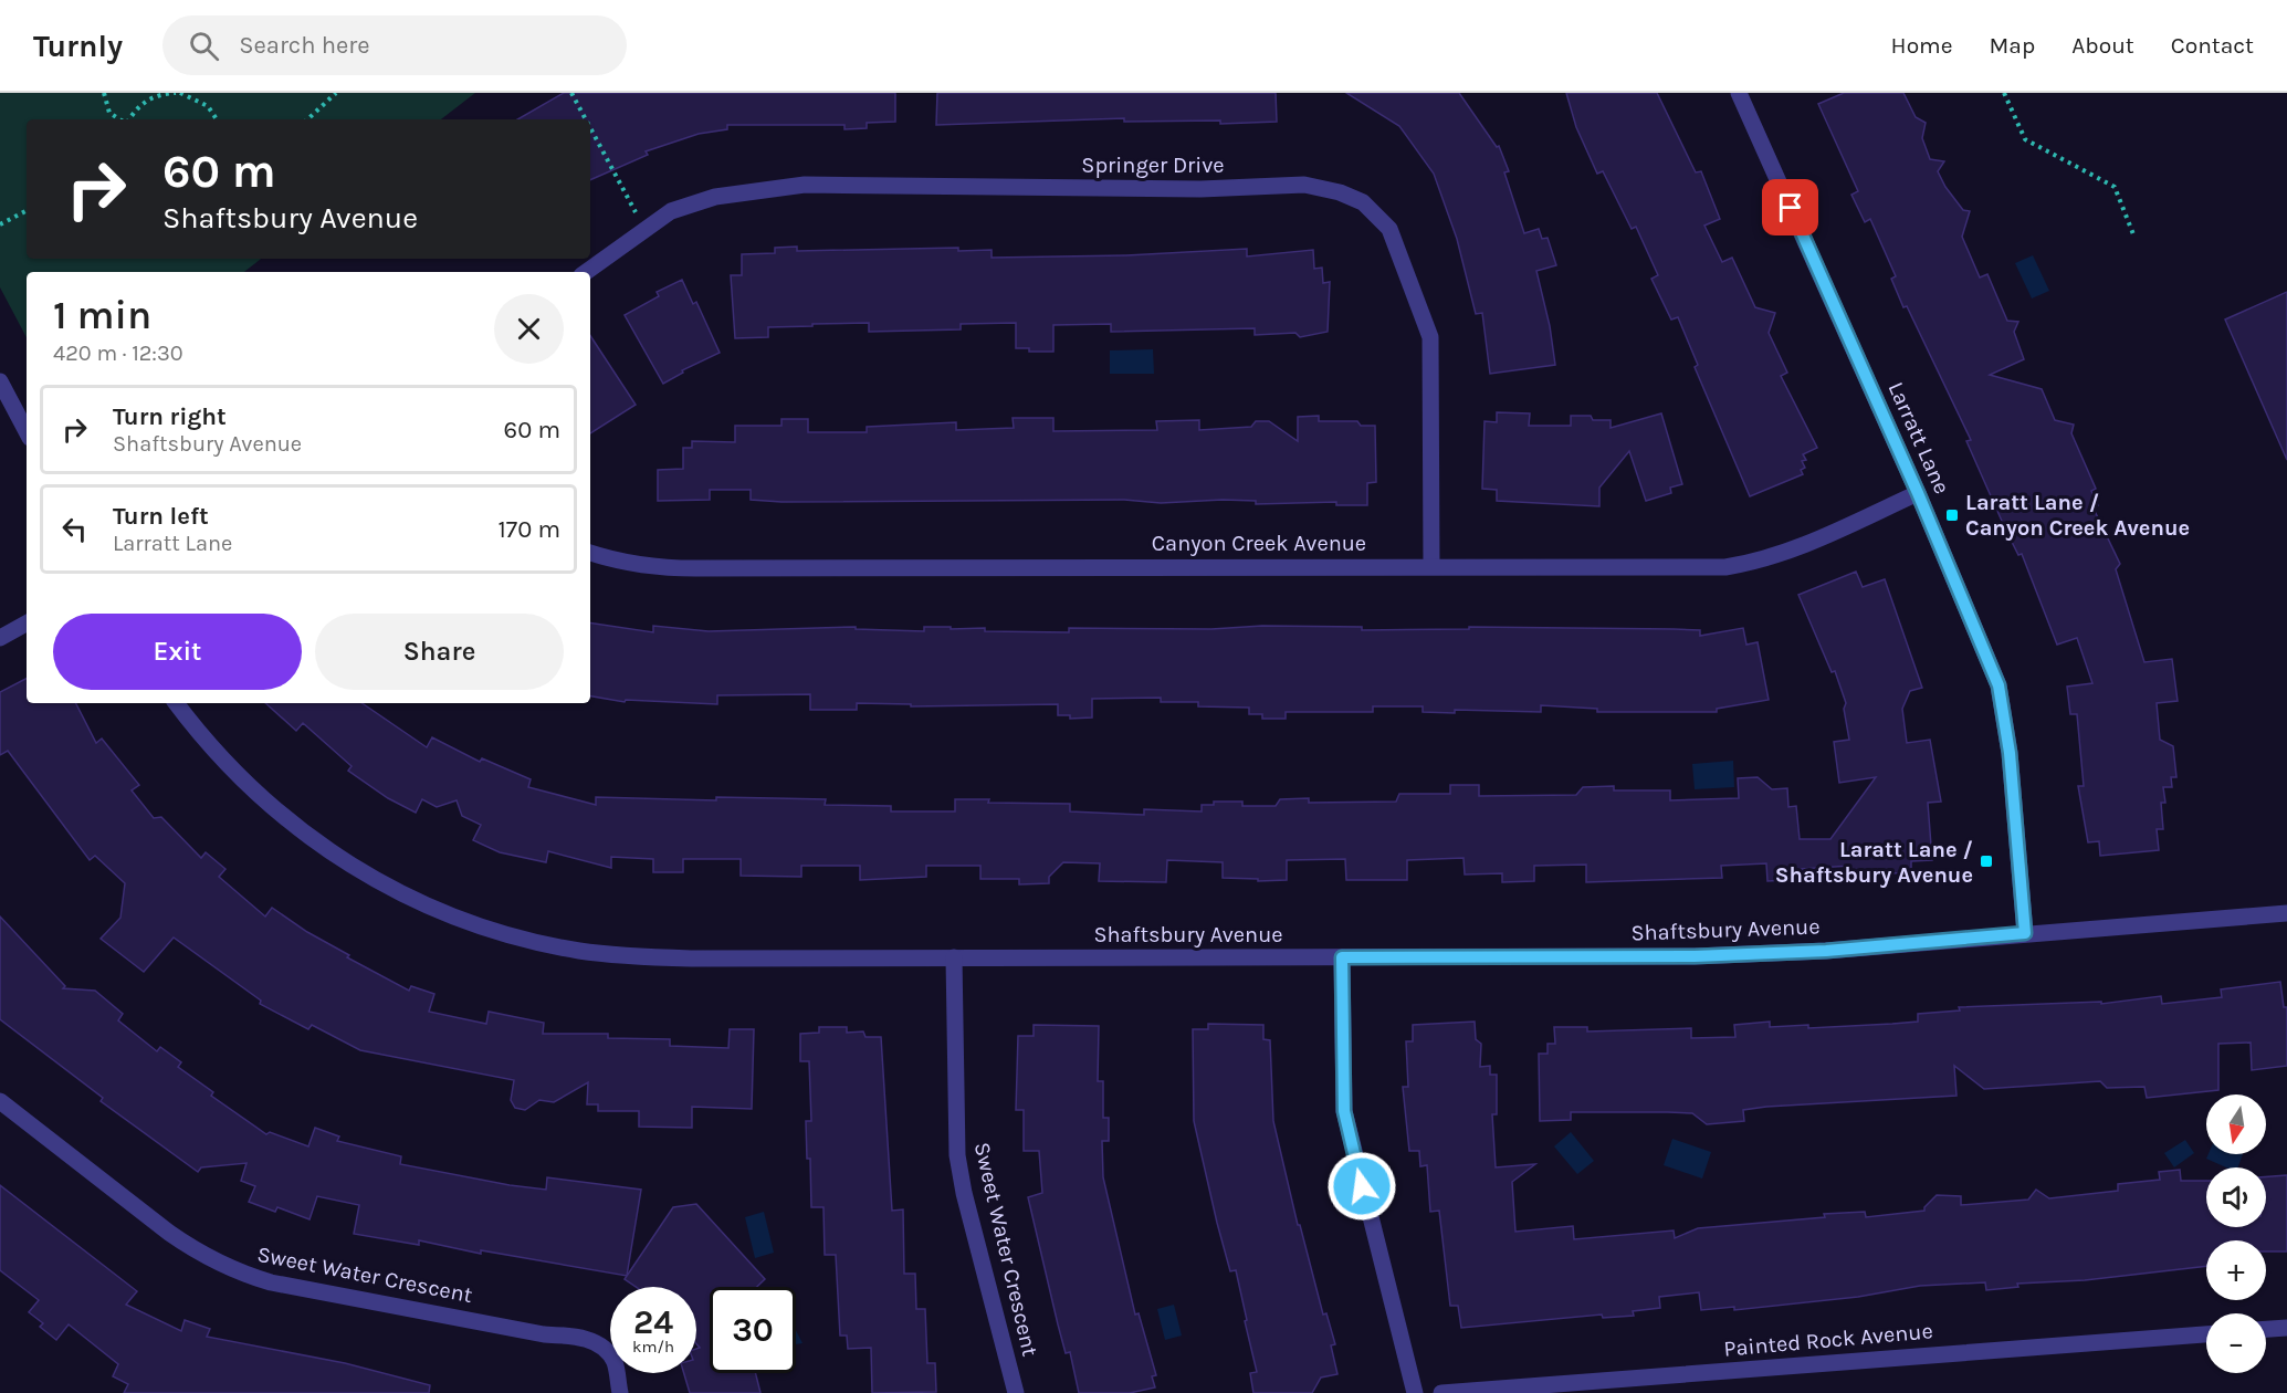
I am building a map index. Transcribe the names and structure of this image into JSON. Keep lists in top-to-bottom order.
{
  "streets": {
    "street": [
      "Springer Drive",
      "Larratt Lane",
      "Canyon Creek Avenue",
      "Shaftsbury Avenue",
      "Sweet Water Crescent",
      "Painted Rock Avenue"
    ]
  },
  "crossings": [
    ["Springer Drive", "Canyon Creek Avenue"],
    ["Larratt Lane", "Canyon Creek Avenue"],
    ["Larratt Lane", "Shaftsbury Avenue"],
    ["Shaftsbury Avenue", "Sweet Water Crescent"]
  ],
  "places": {
    "transit": ["Laratt Lane / Canyon Creek Avenue", "Laratt Lane / Shaftsbury Avenue"]
  },
  "north": "bottom",
  "page": {
    "header": "Turnly",
    "search": "Search here",
    "nav": [
      "Home",
      "Map",
      "About",
      "Contact"
    ],
    "turn": ["60 m", "Shaftsbury Avenue"],
    "heading": ["1 min", "420 m · 12:30"],
    "list": [
      {
        "name": "Turn right",
        "note": "Shaftsbury Avenue",
        "value": "60 m"
      },
      {
        "name": "Turn left",
        "note": "Larratt Lane",
        "value": "170 m"
      }
    ],
    "buttons": ["Exit", "Share"],
    "map_buttons": ["+", "−"],
    "speed": "24 km/h",
    "limit": "30"
  }
}
